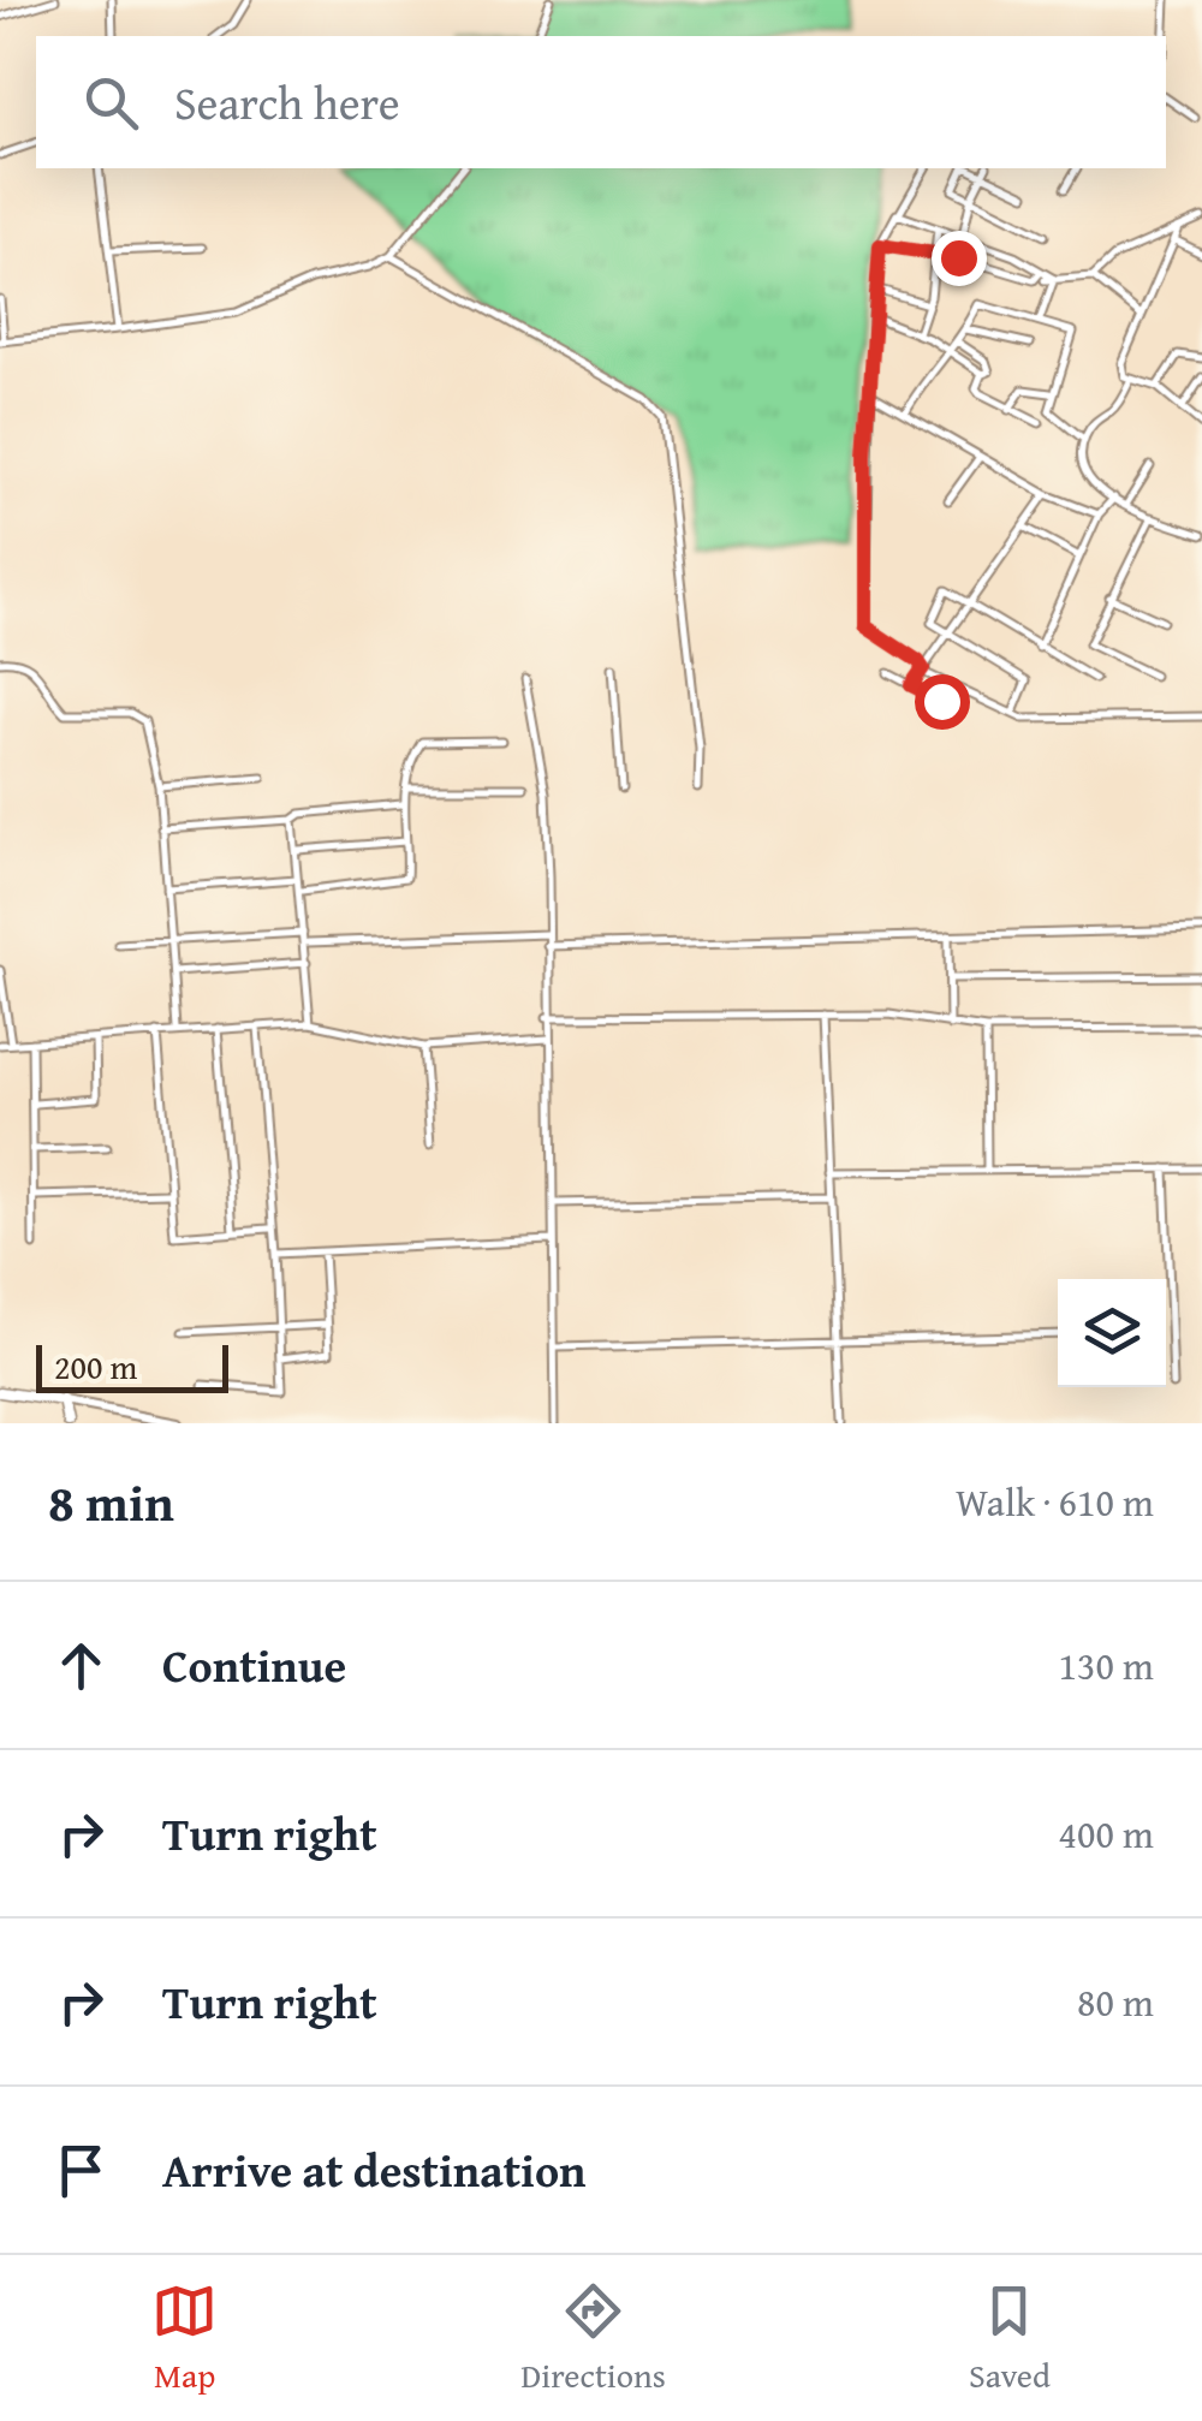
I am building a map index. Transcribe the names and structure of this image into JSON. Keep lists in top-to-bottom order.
{
  "scale_bar": "200 m",
  "page": {
    "search": "Search here",
    "scale": "200 m",
    "heading": ["8 min", "Walk · 610 m"],
    "list": [
      ["Continue", "130 m"],
      ["Turn right", "400 m"],
      ["Turn right", "80 m"],
      "Arrive at destination"
    ],
    "nav": ["Map", "Directions", "Saved"]
  }
}
